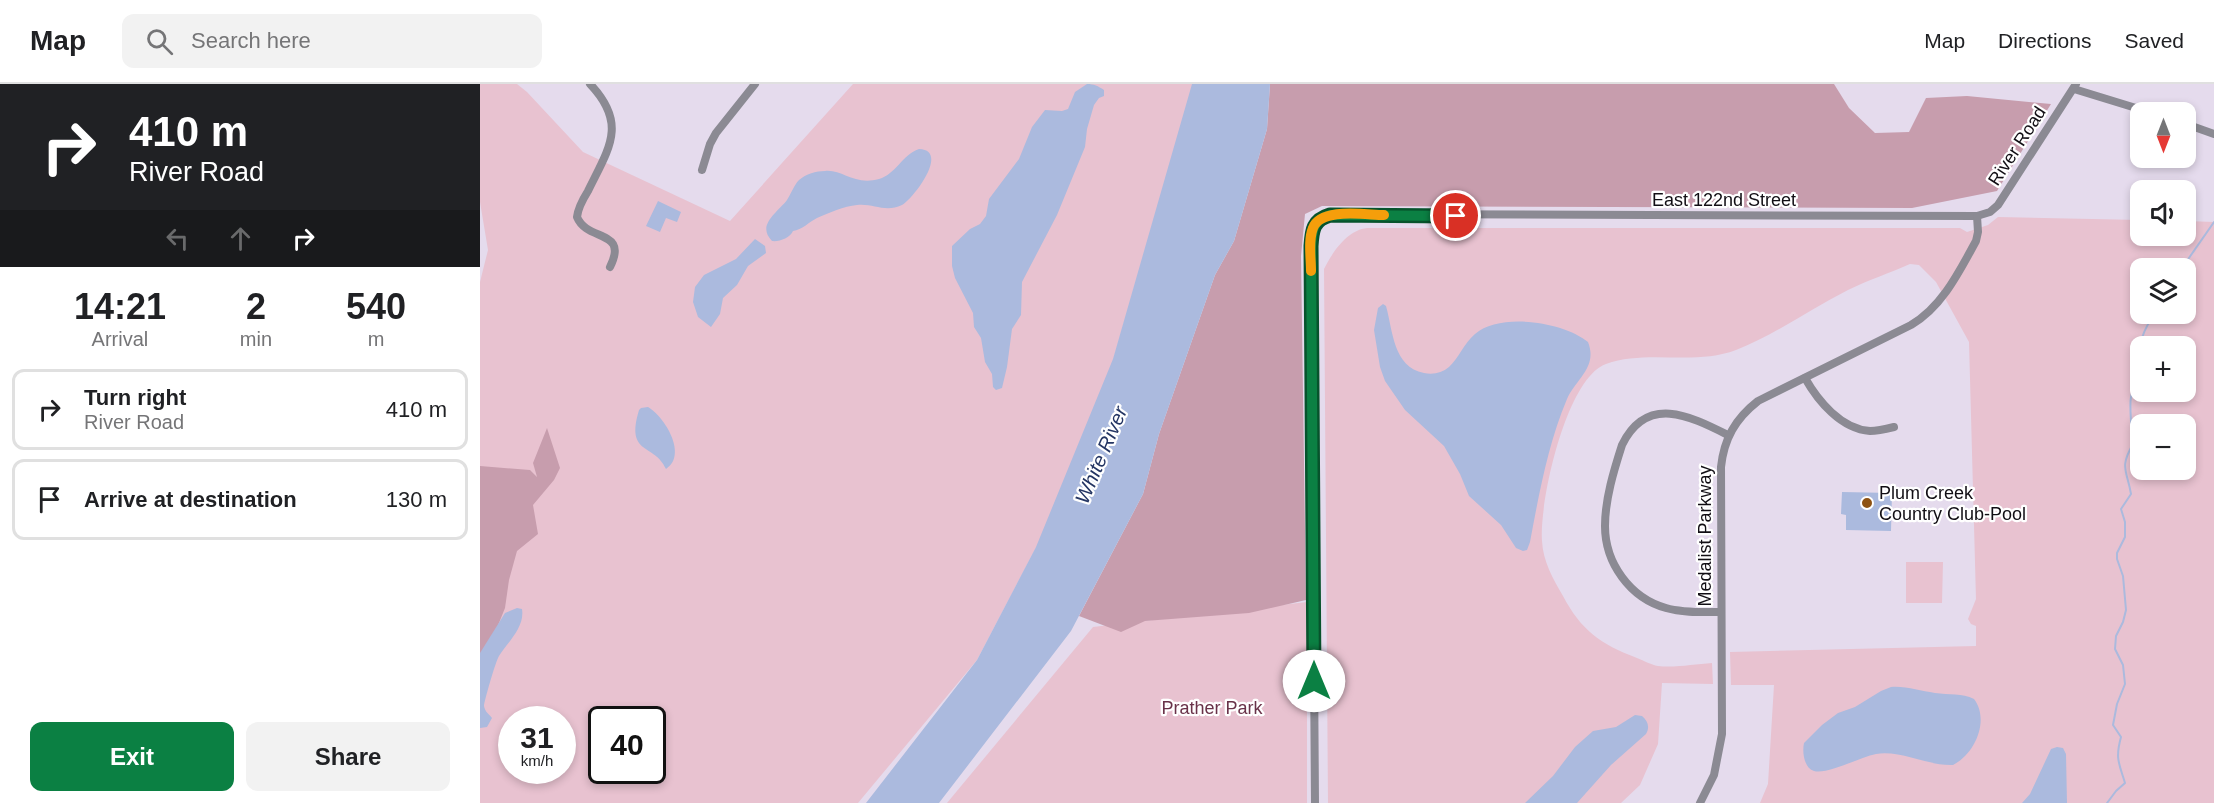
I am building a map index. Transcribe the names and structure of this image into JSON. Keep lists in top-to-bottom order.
{
  "streets": {
    "street": ["River Road", "East 122nd Street", "Medalist Parkway"]
  },
  "crossings": [
    ["River Road", "East 122nd Street"],
    ["River Road", "Medalist Parkway"],
    ["East 122nd Street", "Medalist Parkway"]
  ],
  "water": ["White River"],
  "parks": ["Prather Park"],
  "places": ["Plum Creek Country Club-Pool"],
  "north": "bottom",
  "page": {
    "header": "Map",
    "search": "Search here",
    "nav": ["Map", "Directions", "Saved"],
    "turn": ["410 m", "River Road"],
    "map_buttons": ["+", "−"],
    "eta": [
      "14:21",
      "Arrival",
      "2",
      "min",
      "540",
      "m"
    ],
    "list": [
      {
        "name": "Turn right",
        "note": "River Road",
        "value": "410 m"
      },
      {
        "name": "Arrive at destination",
        "value": "130 m"
      }
    ],
    "speed": "31 km/h",
    "limit": "40",
    "buttons": ["Exit", "Share"]
  }
}
